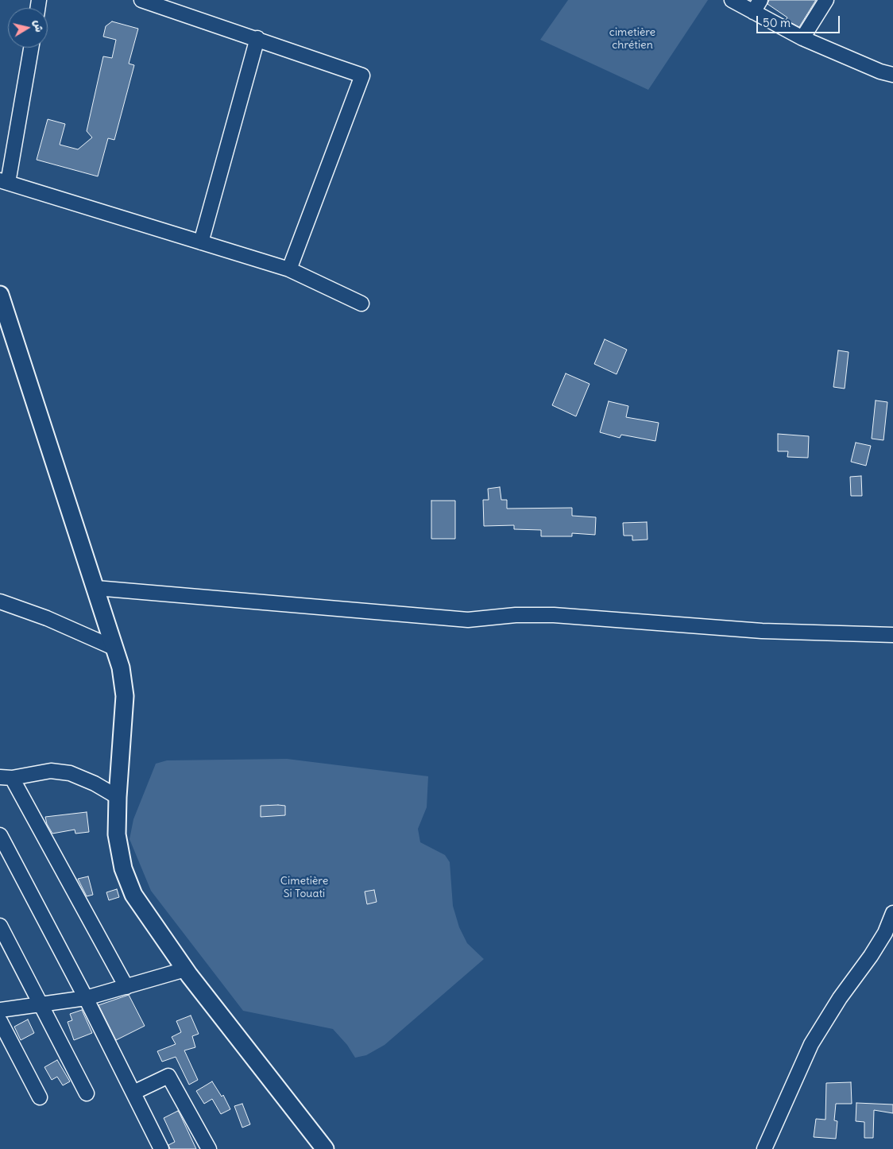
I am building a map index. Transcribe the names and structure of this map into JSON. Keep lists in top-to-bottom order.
{
  "parks": ["cimetière chrétien", "Cimetière Si Touati"],
  "scale_bar": "50 m",
  "north": "right"
}
